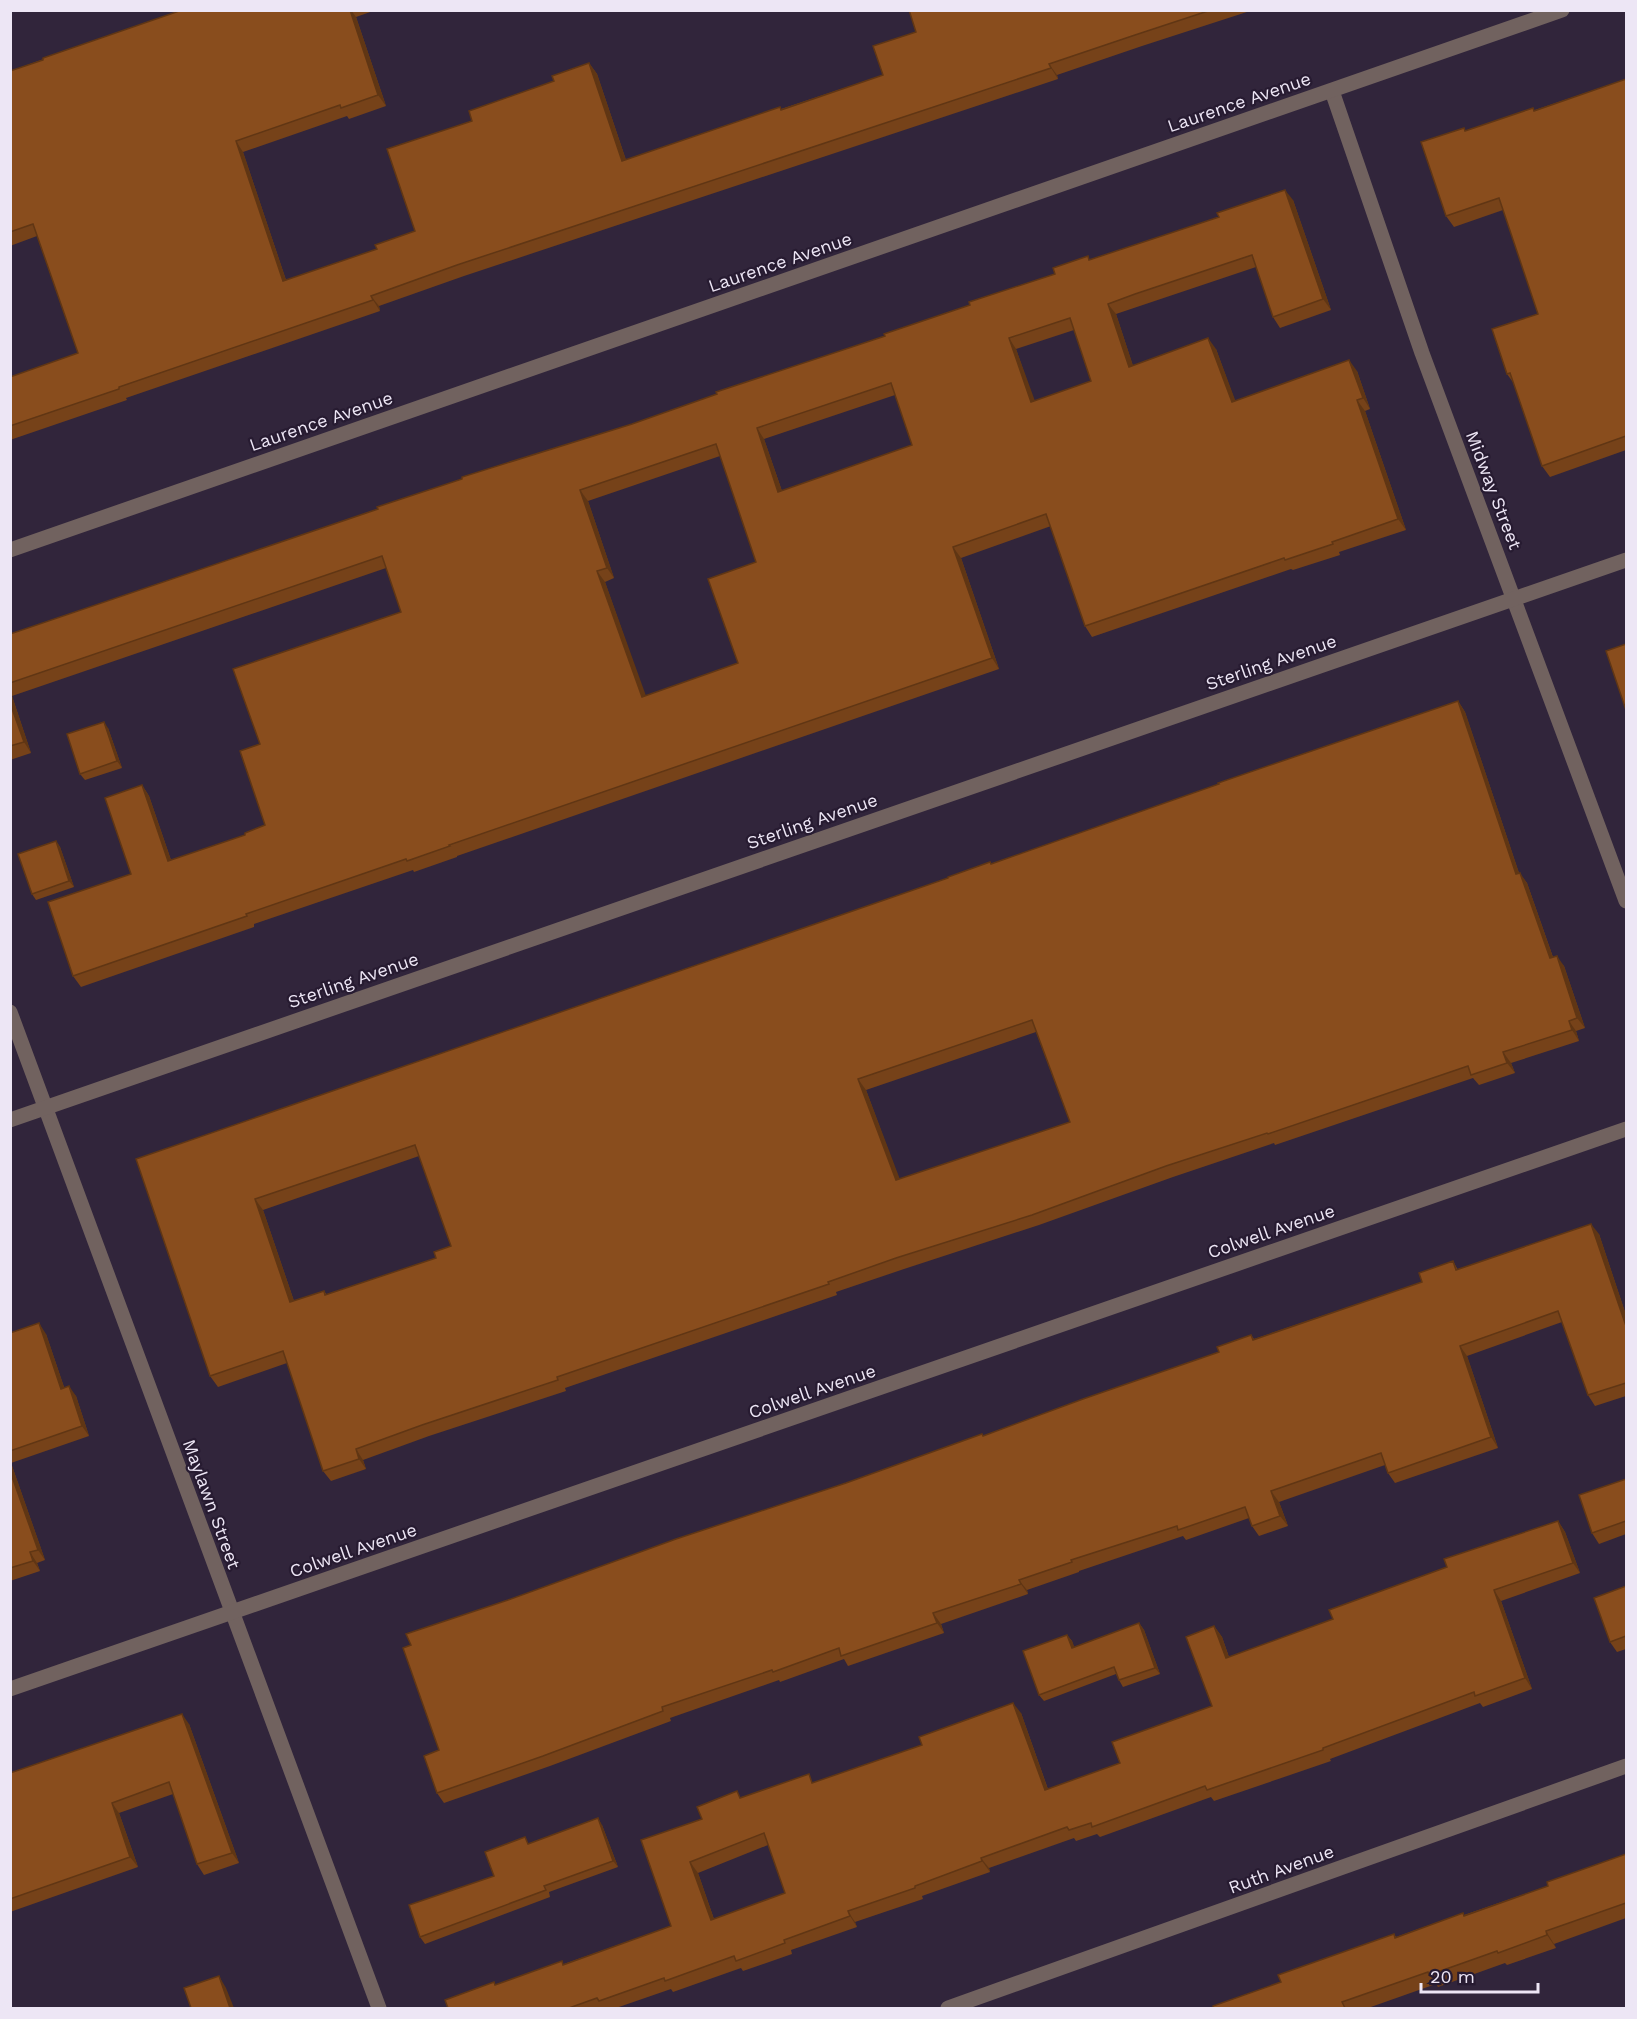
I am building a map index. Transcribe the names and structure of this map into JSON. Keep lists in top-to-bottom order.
{
  "streets": {
    "street": [
      "Laurence Avenue",
      "Midway Street",
      "Sterling Avenue",
      "Colwell Avenue",
      "Maylawn Street",
      "Ruth Avenue"
    ]
  },
  "crossings": [
    ["Laurence Avenue", "Midway Street"],
    ["Midway Street", "Sterling Avenue"],
    ["Sterling Avenue", "Maylawn Street"],
    ["Colwell Avenue", "Maylawn Street"]
  ],
  "scale_bar": "20 m"
}
